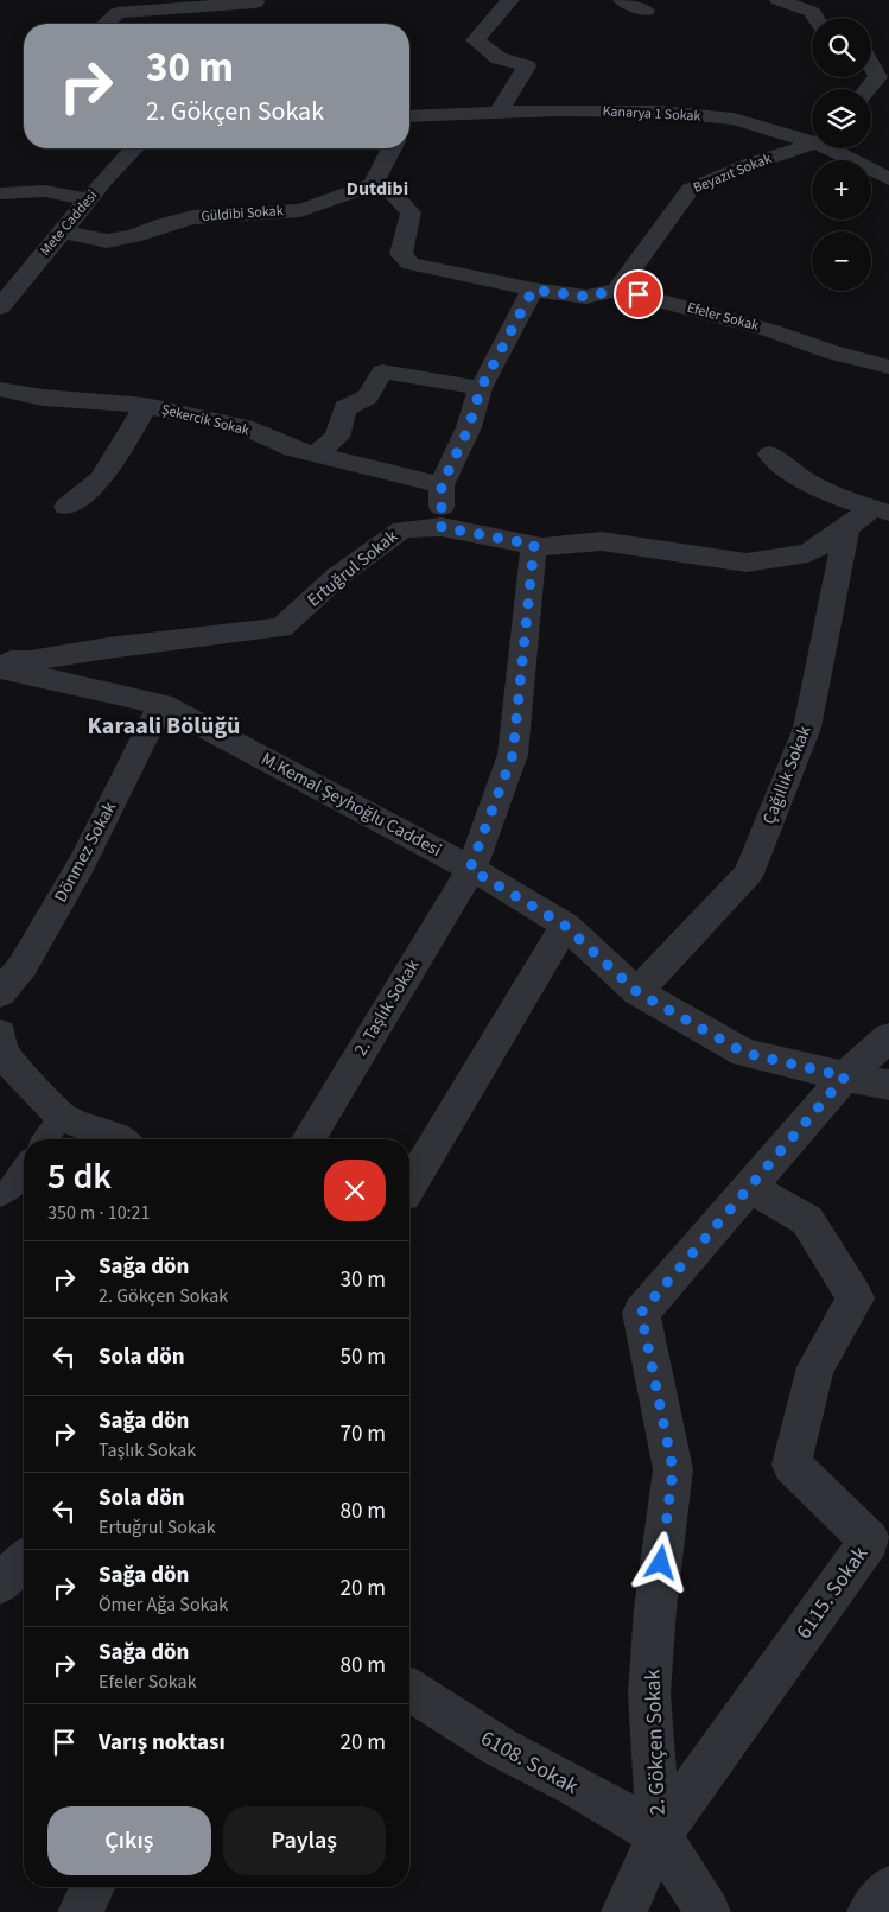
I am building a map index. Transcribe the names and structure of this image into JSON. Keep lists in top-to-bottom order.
{
  "streets": {
    "street": [
      "Kanarya 1 Sokak",
      "Beyazıt Sokak",
      "Güldibi Sokak",
      "Mete Caddesi",
      "Efeler Sokak",
      "Şekercik Sokak",
      "Ertuğrul Sokak",
      "Çağıllık Sokak",
      "M.Kemal Şeyhoğlu Caddesi",
      "Dönmez Sokak",
      "2. Taşlık Sokak",
      "6115. Sokak",
      "2. Gökçen Sokak",
      "6108. Sokak"
    ]
  },
  "crossings": [
    ["Beyazıt Sokak", "Efeler Sokak"],
    ["Güldibi Sokak", "Mete Caddesi"],
    ["Güldibi Sokak", "Efeler Sokak"],
    ["Ertuğrul Sokak", "Çağıllık Sokak"],
    ["Ertuğrul Sokak", "2. Taşlık Sokak"],
    ["Çağıllık Sokak", "M.Kemal Şeyhoğlu Caddesi"],
    ["M.Kemal Şeyhoğlu Caddesi", "Dönmez Sokak"],
    ["M.Kemal Şeyhoğlu Caddesi", "2. Taşlık Sokak"],
    ["M.Kemal Şeyhoğlu Caddesi", "2. Gökçen Sokak"],
    ["6115. Sokak", "2. Gökçen Sokak"],
    ["6115. Sokak", "6108. Sokak"],
    ["2. Gökçen Sokak", "6108. Sokak"]
  ],
  "districts": ["Dutdibi", "Karaali Bölüğü"],
  "page": {
    "map_buttons": ["+", "−"],
    "turn": ["30 m", "2. Gökçen Sokak"],
    "heading": ["5 dk", "350 m · 10:21"],
    "list": [
      {
        "name": "Sağa dön",
        "note": "2. Gökçen Sokak",
        "value": "30 m"
      },
      {
        "name": "Sola dön",
        "value": "50 m"
      },
      {
        "name": "Sağa dön",
        "note": "Taşlık Sokak",
        "value": "70 m"
      },
      {
        "name": "Sola dön",
        "note": "Ertuğrul Sokak",
        "value": "80 m"
      },
      {
        "name": "Sağa dön",
        "note": "Ömer Ağa Sokak",
        "value": "20 m"
      },
      {
        "name": "Sağa dön",
        "note": "Efeler Sokak",
        "value": "80 m"
      },
      {
        "name": "Varış noktası",
        "value": "20 m"
      }
    ],
    "buttons": ["Çıkış", "Paylaş"]
  }
}
